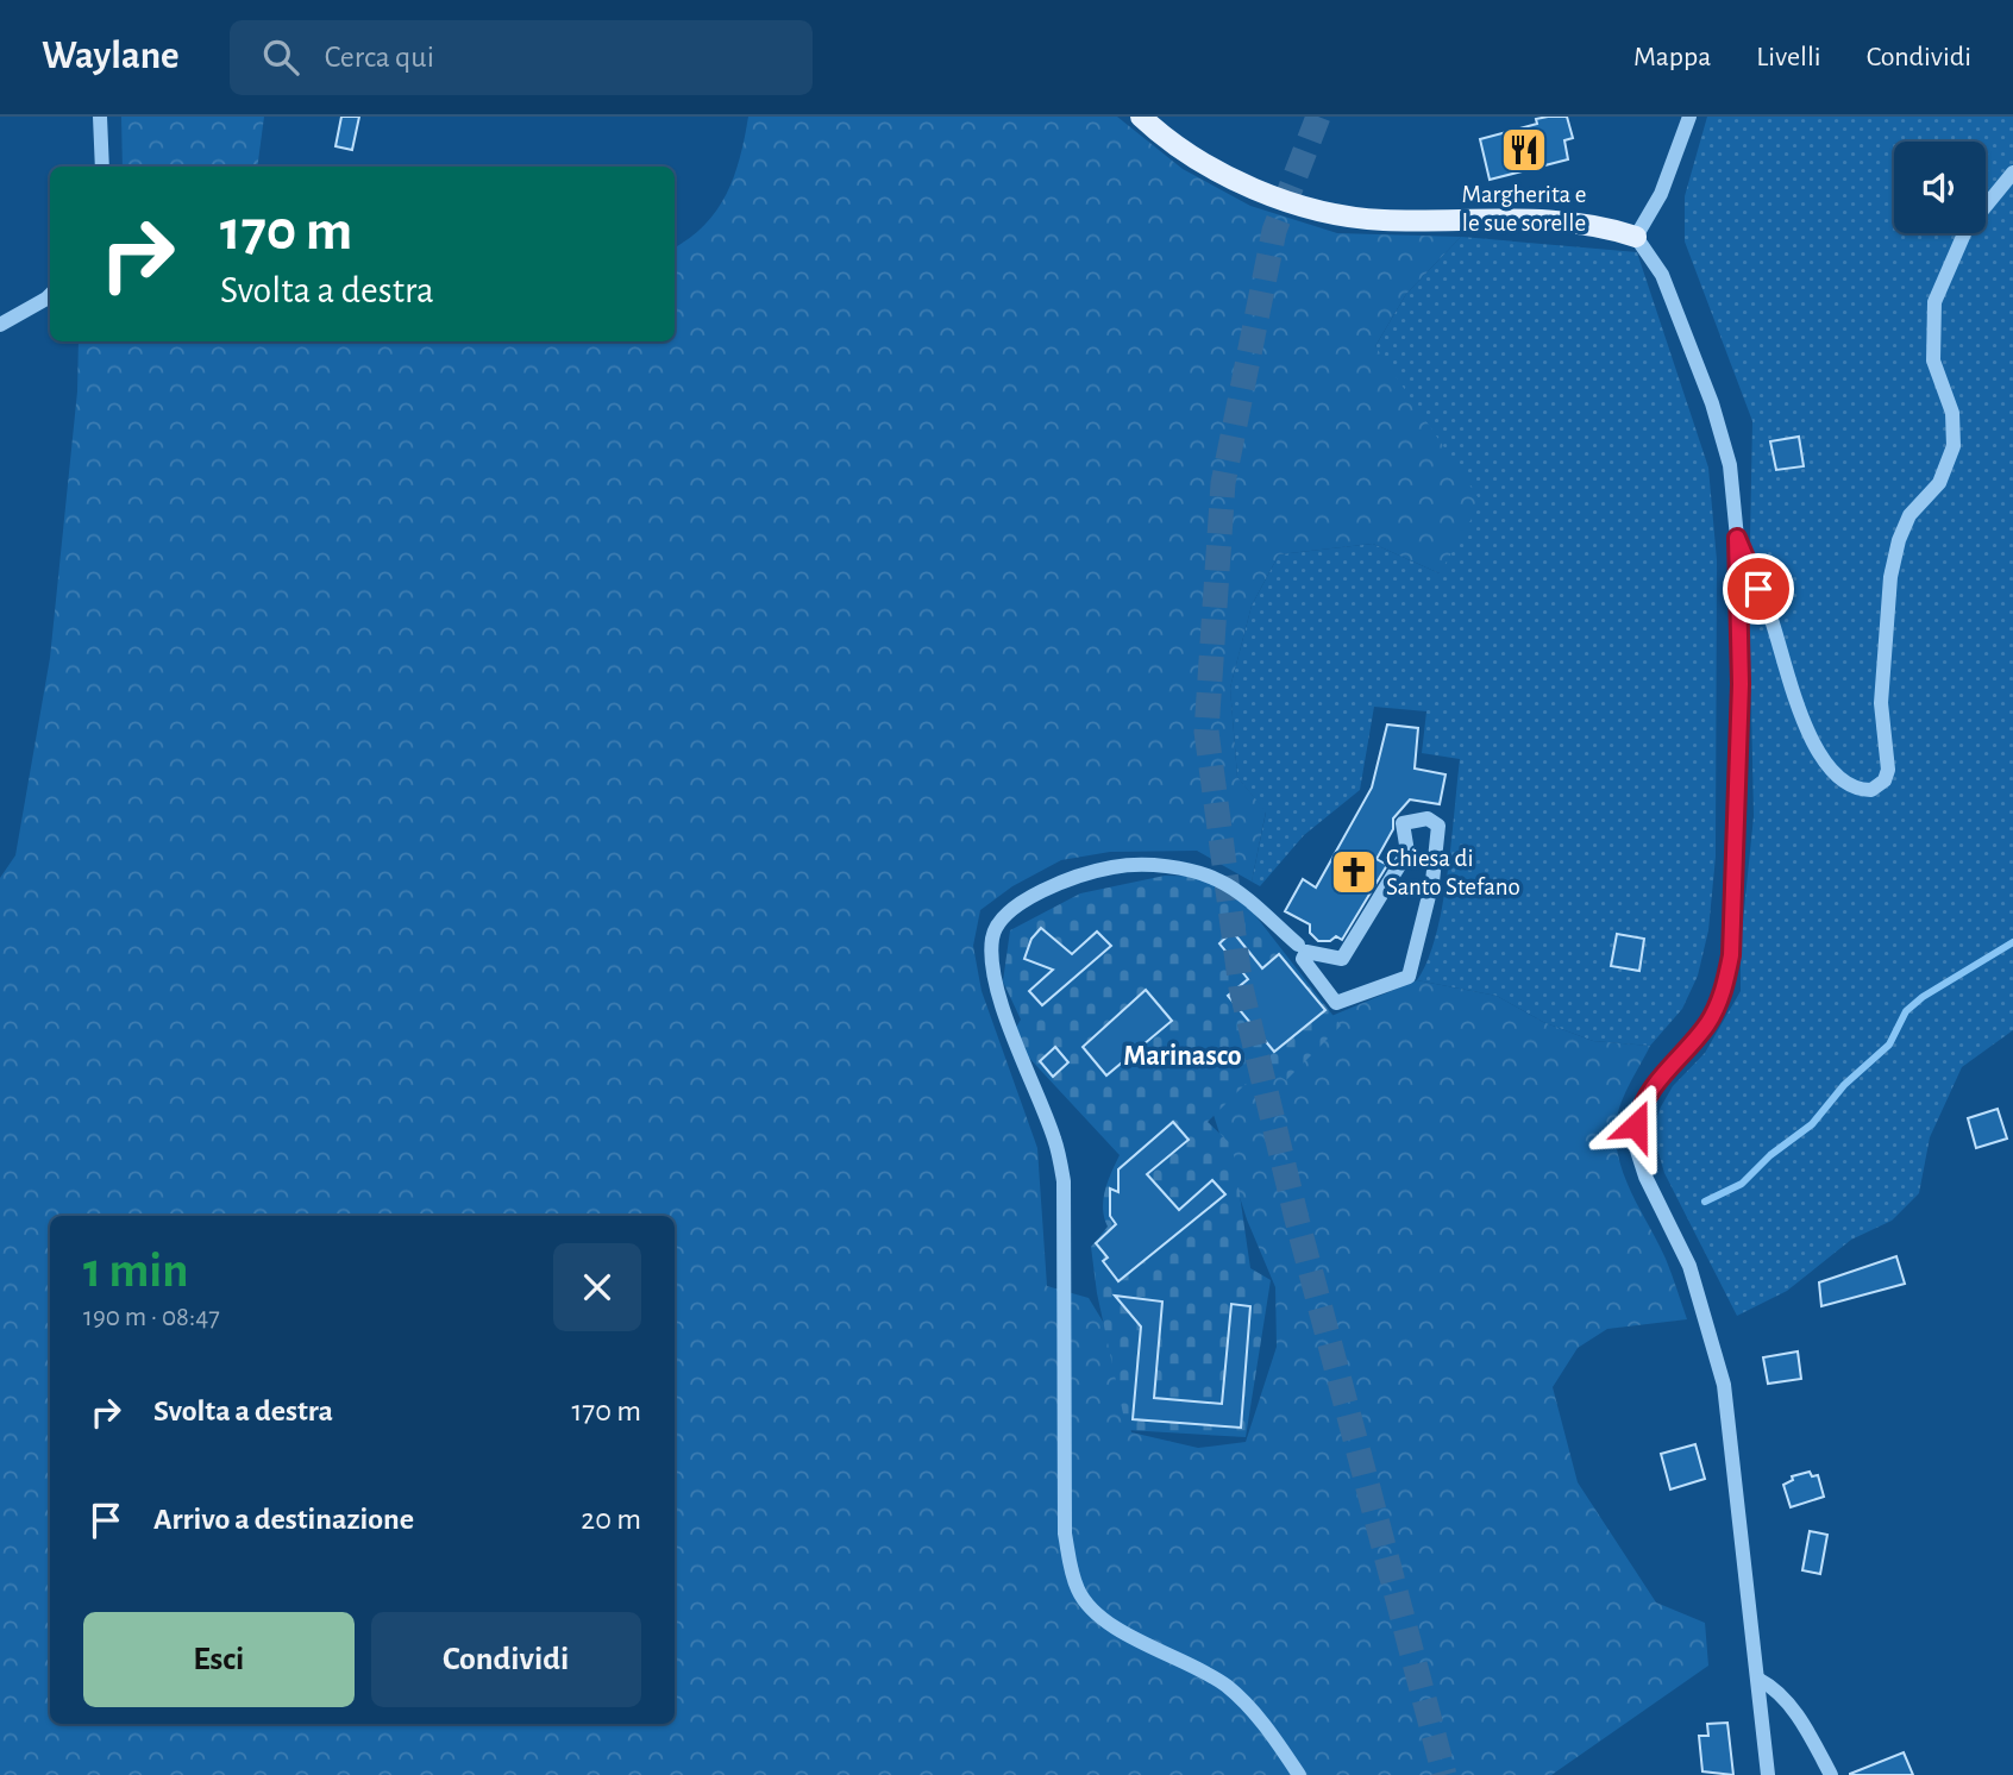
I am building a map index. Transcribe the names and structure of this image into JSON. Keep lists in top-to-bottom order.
{
  "districts": ["Marinasco"],
  "places": {
    "restaurant": ["Margherita e le sue sorelle"],
    "church": ["Chiesa di Santo Stefano"]
  },
  "page": {
    "header": "Waylane",
    "search": "Cerca qui",
    "nav": ["Mappa", "Livelli", "Condividi"],
    "turn": ["170 m", "Svolta a destra"],
    "heading": ["1 min", "190 m · 08:47"],
    "list": [
      {
        "name": "Svolta a destra",
        "value": "170 m"
      },
      {
        "name": "Arrivo a destinazione",
        "value": "20 m"
      }
    ],
    "buttons": ["Esci", "Condividi"]
  }
}
